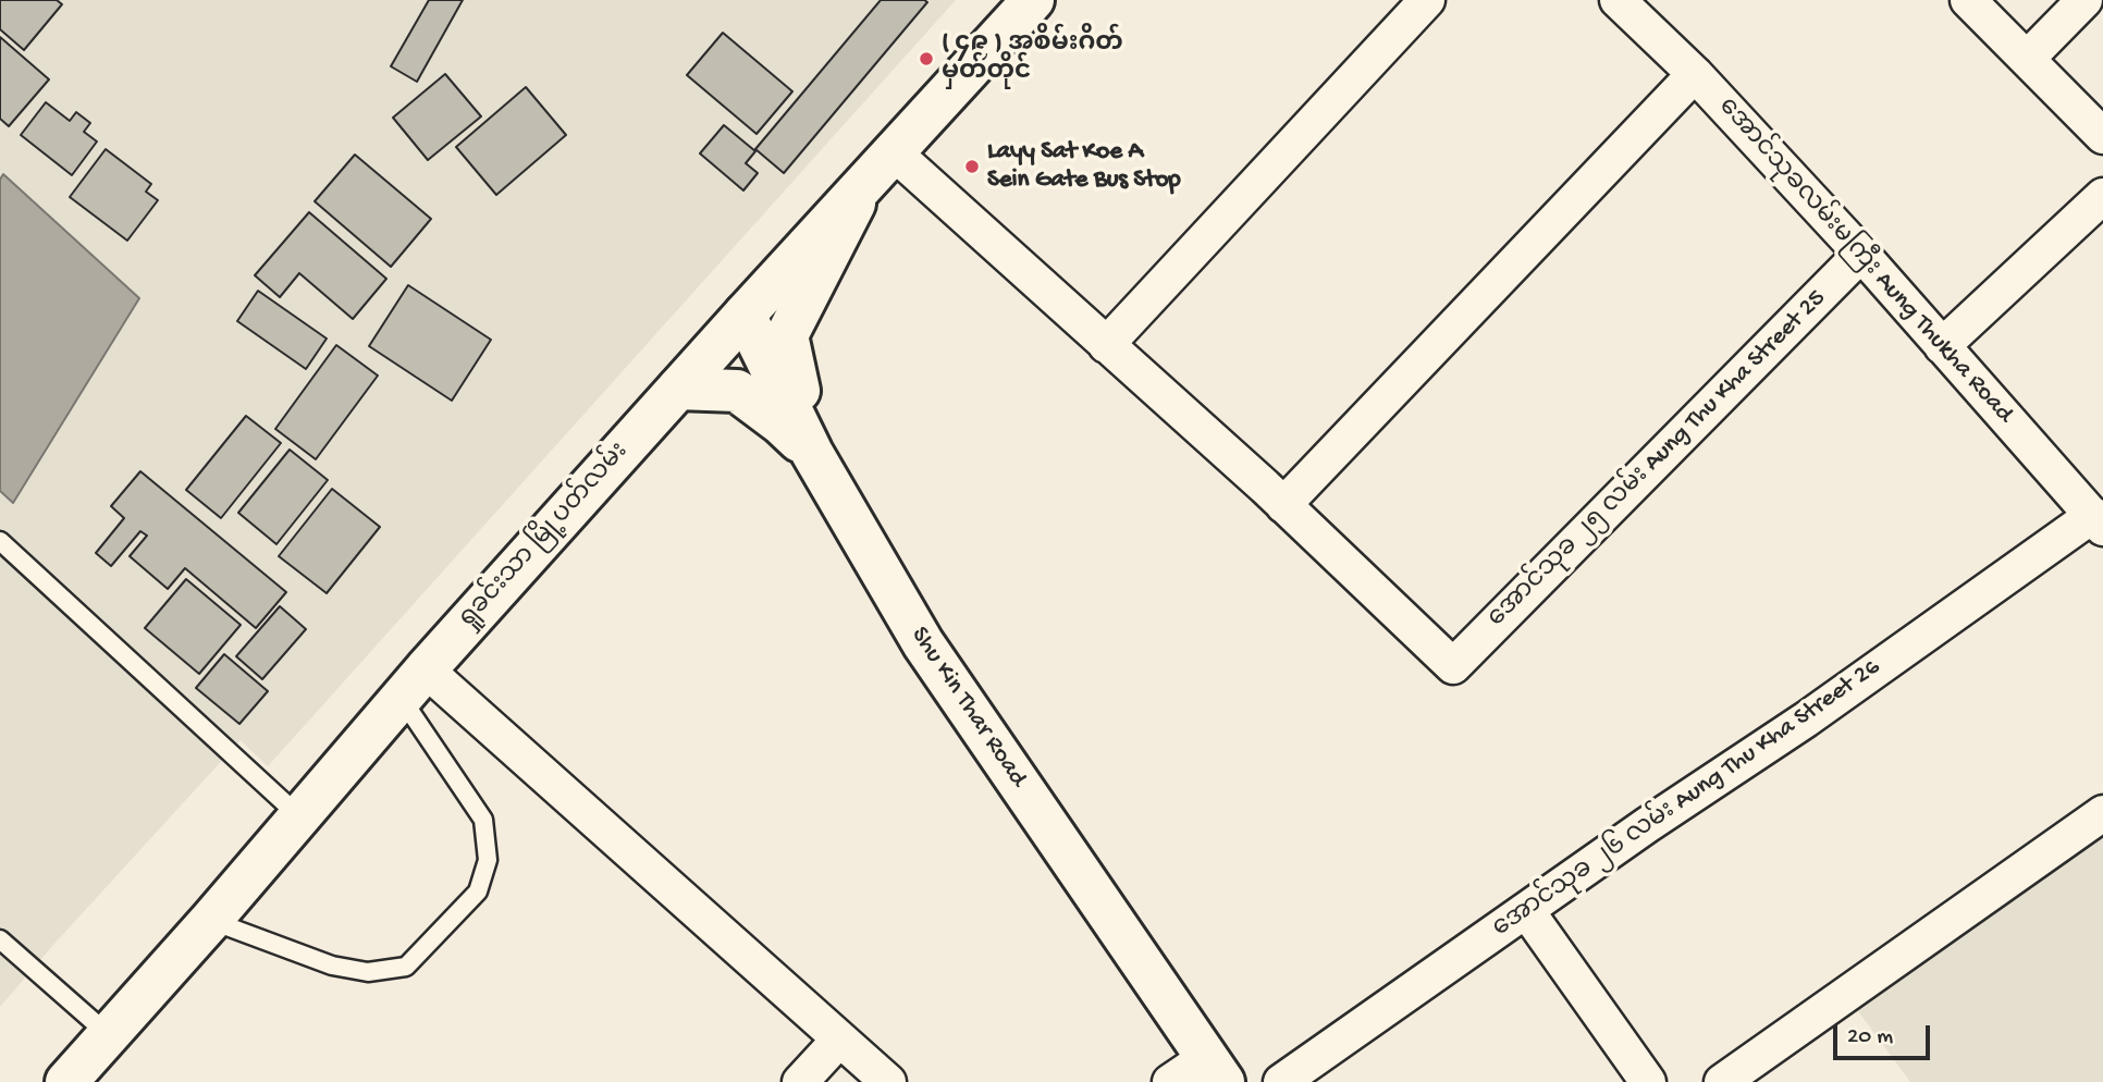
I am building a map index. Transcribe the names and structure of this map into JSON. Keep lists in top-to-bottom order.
{
  "streets": {
    "main road": ["ရှုခင်းသာ မြို့ပတ်လမ်း", "Shu Kin Thar Road"],
    "street": ["အောင်သုခလမ်းမကြီး Aung Thukha Road", "အောင်သုခ ၂၅ လမ်း Aung Thu Kha Street 25", "အောင်သုခ ၂၆ လမ်း Aung Thu Kha Street 26"]
  },
  "crossings": [
    ["အောင်သုခလမ်းမကြီး Aung Thukha Road", "အောင်သုခ ၂၅ လမ်း Aung Thu Kha Street 25"],
    ["အောင်သုခလမ်းမကြီး Aung Thukha Road", "အောင်သုခ ၂၆ လမ်း Aung Thu Kha Street 26"],
    ["ရှုခင်းသာ မြို့ပတ်လမ်း", "Shu Kin Thar Road"]
  ],
  "places": ["( ၄၉ ) အစိမ်းဂိတ် မှတ်တိုင်", "Layy Sat Koe A Sein Gate Bus Stop"],
  "scale_bar": "20 m"
}
